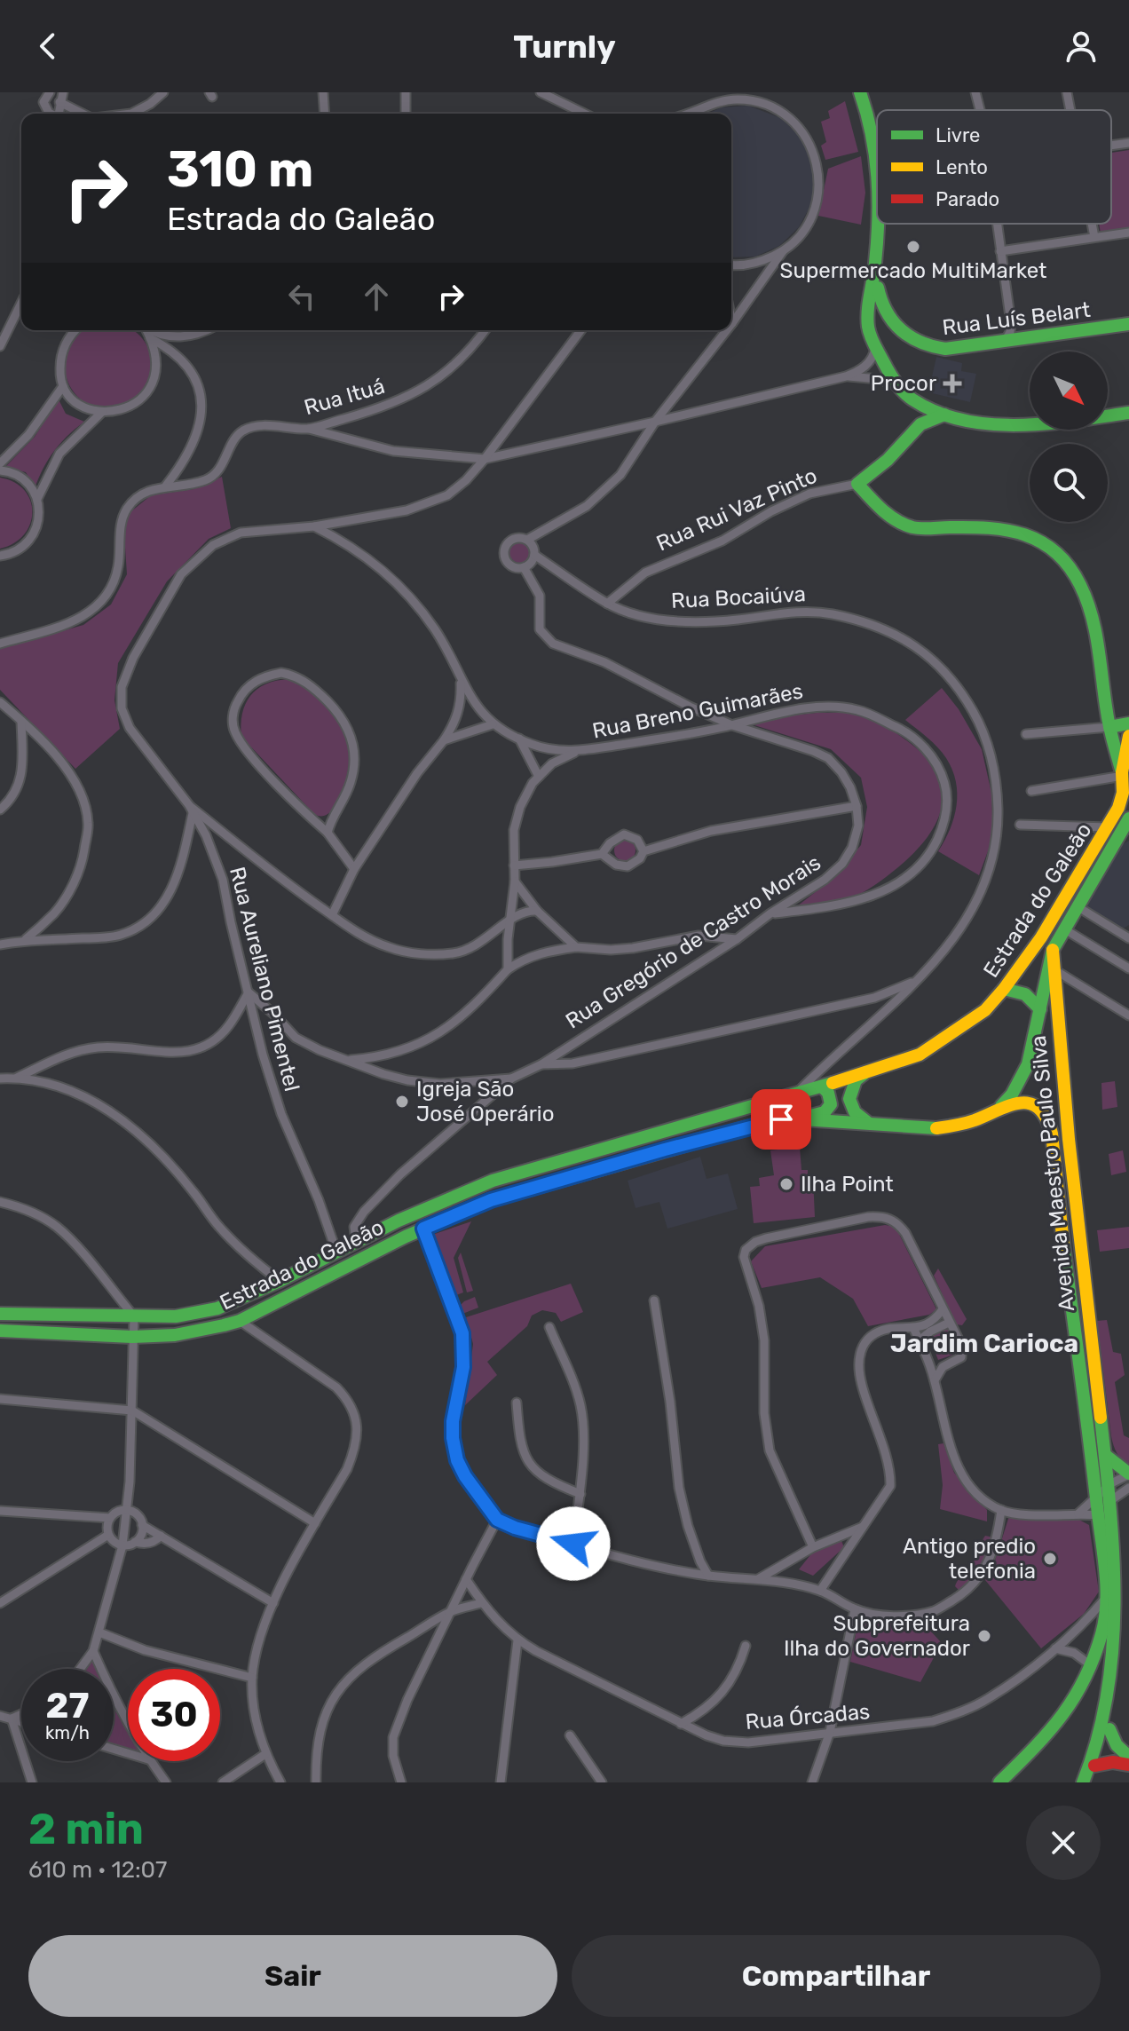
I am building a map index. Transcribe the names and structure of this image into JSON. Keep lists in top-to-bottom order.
{
  "streets": {
    "main road": [
      "Rua Luís Belart",
      "Rua Rui Vaz Pinto",
      "Estrada do Galeão",
      "Avenida Maestro Paulo Silva"
    ],
    "street": [
      "Rua Ituá",
      "Rua Bocaiúva",
      "Rua Breno Guimarães",
      "Rua Gregório de Castro Morais",
      "Rua Aureliano Pimentel",
      "Rua Órcadas"
    ]
  },
  "crossings": [
    ["Rua Rui Vaz Pinto", "Rua Bocaiúva"],
    ["Rua Bocaiúva", "Estrada do Galeão"],
    ["Rua Bocaiúva", "Rua Gregório de Castro Morais"],
    ["Rua Breno Guimarães", "Rua Gregório de Castro Morais"],
    ["Rua Breno Guimarães", "Rua Aureliano Pimentel"],
    ["Estrada do Galeão", "Rua Gregório de Castro Morais"],
    ["Estrada do Galeão", "Rua Aureliano Pimentel"],
    ["Estrada do Galeão", "Avenida Maestro Paulo Silva"],
    ["Avenida Maestro Paulo Silva", "Rua Órcadas"]
  ],
  "districts": ["Jardim Carioca"],
  "places": {
    "other": [
      "Supermercado MultiMarket",
      "Igreja São José Operário",
      "Ilha Point",
      "Antigo predio telefonia",
      "Subprefeitura Ilha do Governador"
    ],
    "health": ["Procor"]
  },
  "legend": ["Livre", "Lento", "Parado"],
  "north": "bottom right",
  "page": {
    "header": "Turnly",
    "turn": ["310 m", "Estrada do Galeão"],
    "speed": "27 km/h",
    "limit": "30",
    "heading": ["2 min", "610 m · 12:07"],
    "buttons": ["Sair", "Compartilhar"]
  }
}
